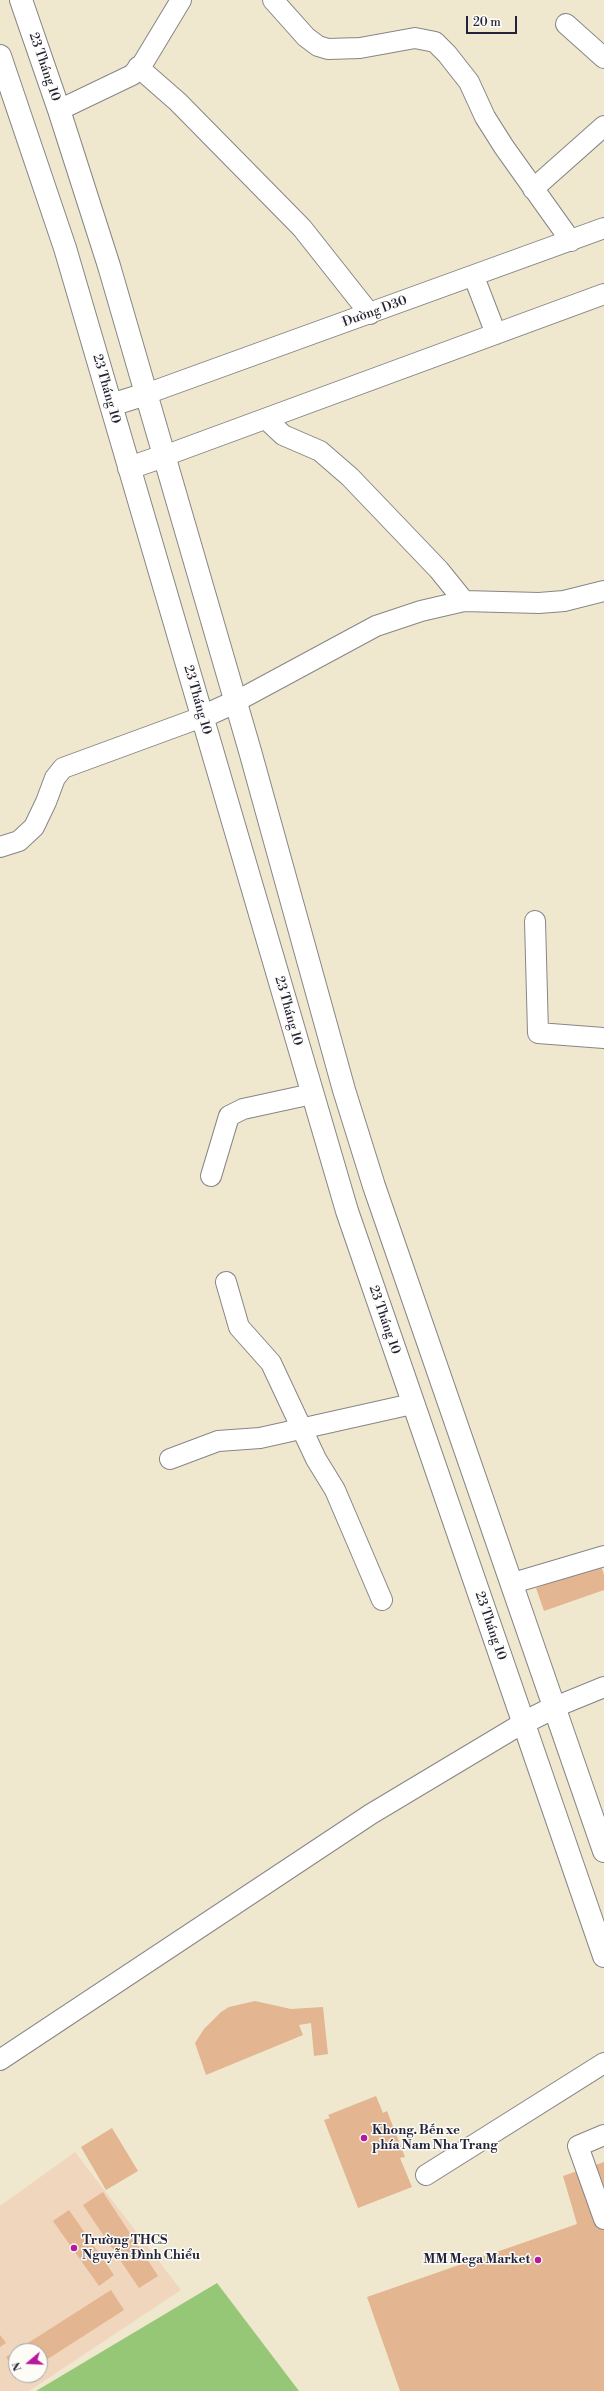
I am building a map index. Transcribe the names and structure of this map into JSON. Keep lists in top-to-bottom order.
{
  "streets": {
    "main road": ["23 Tháng 10"],
    "street": ["Đường D30"]
  },
  "crossings": [
    ["23 Tháng 10", "Đường D30"]
  ],
  "places": ["Khong. Bến xe phía Nam Nha Trang", "Trường THCS Nguyễn Đình Chiểu", "MM Mega Market"],
  "scale_bar": "20 m",
  "north": "left"
}
